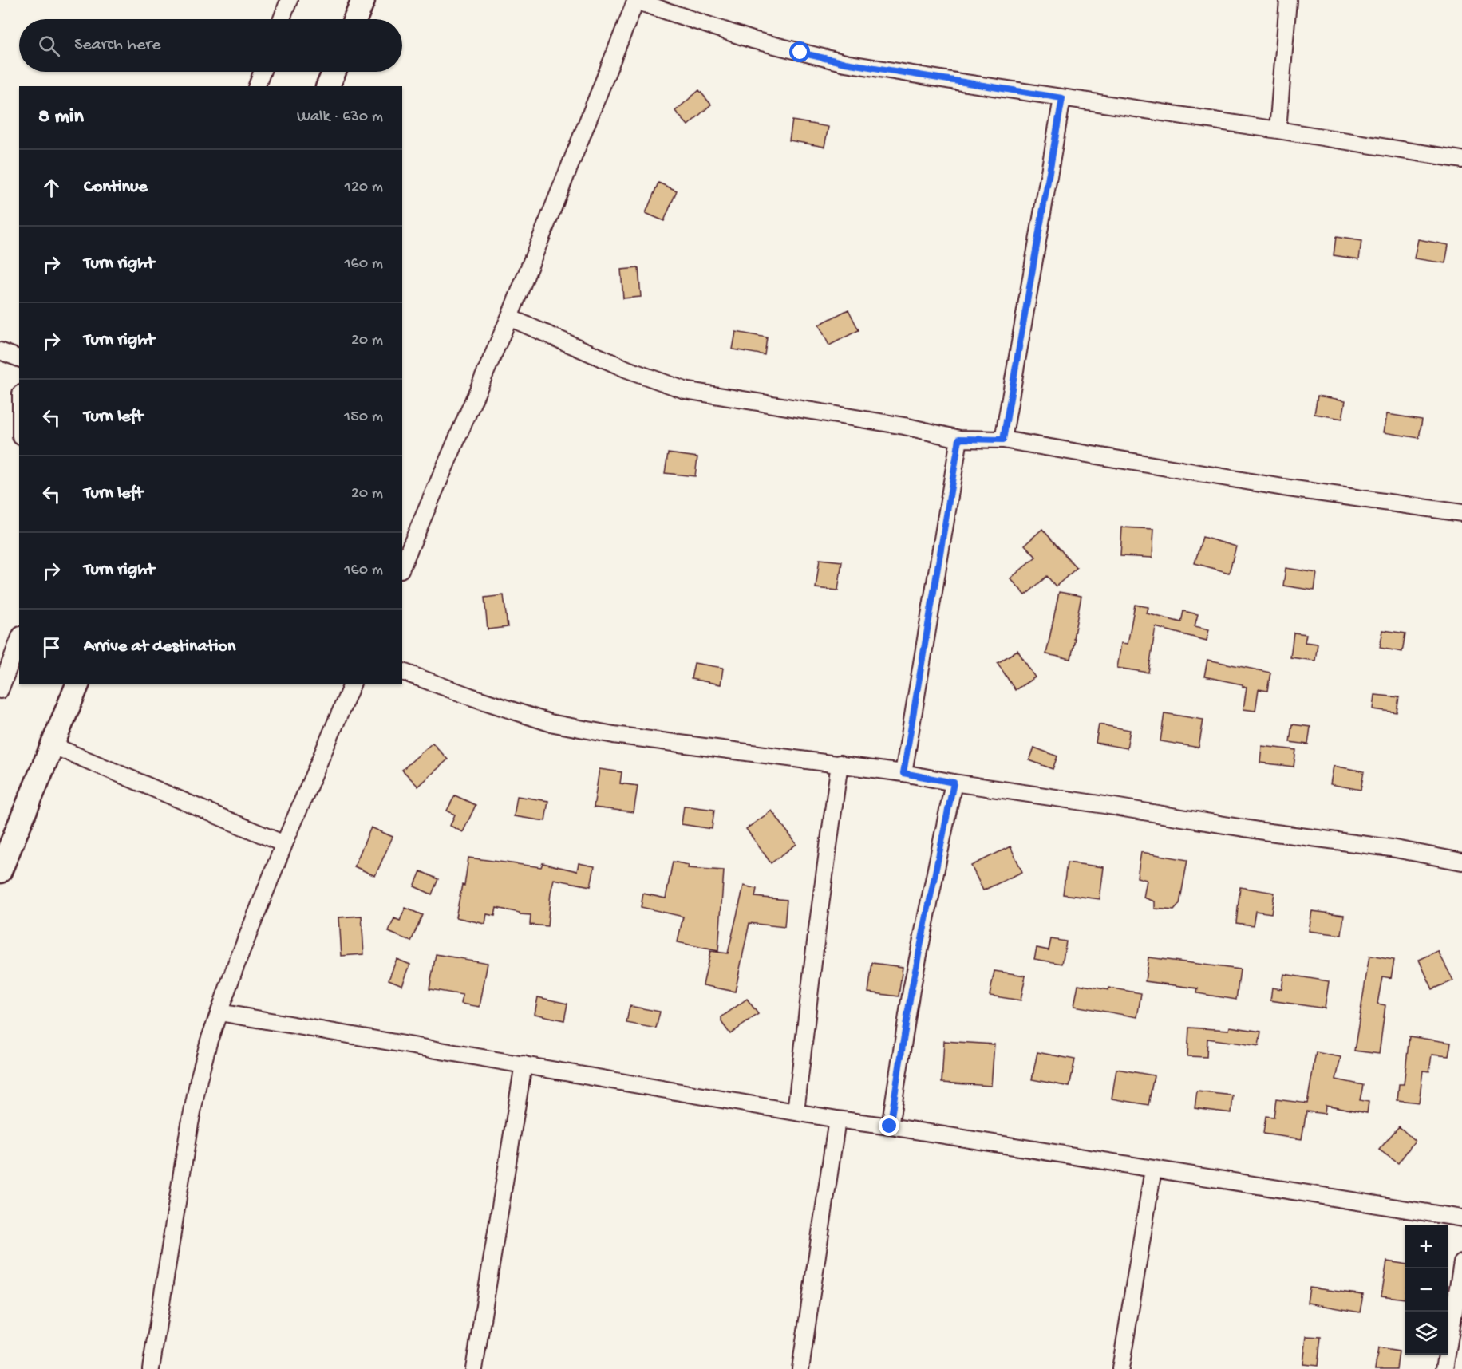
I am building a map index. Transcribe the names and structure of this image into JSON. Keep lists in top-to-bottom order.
{
  "page": {
    "search": "Search here",
    "heading": ["8 min", "Walk · 630 m"],
    "list": [
      ["Continue", "120 m"],
      ["Turn right", "160 m"],
      ["Turn right", "20 m"],
      ["Turn left", "150 m"],
      ["Turn left", "20 m"],
      ["Turn right", "160 m"],
      "Arrive at destination"
    ],
    "map_buttons": ["+", "−"]
  }
}
